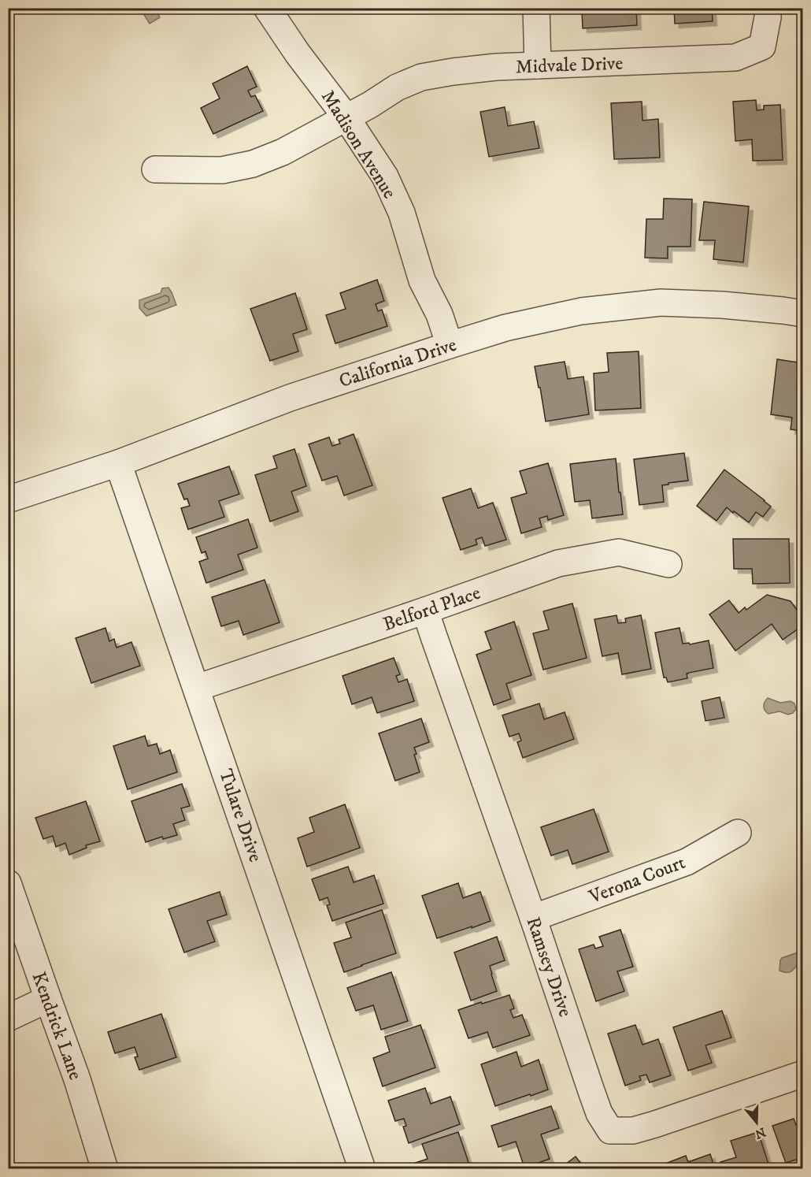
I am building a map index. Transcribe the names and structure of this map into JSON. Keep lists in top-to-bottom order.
{
  "streets": {
    "street": [
      "Midvale Drive",
      "Madison Avenue",
      "California Drive",
      "Belford Place",
      "Tulare Drive",
      "Verona Court",
      "Ramsey Drive",
      "Kendrick Lane"
    ]
  },
  "crossings": [
    ["Midvale Drive", "Madison Avenue"],
    ["Madison Avenue", "California Drive"],
    ["California Drive", "Tulare Drive"],
    ["Belford Place", "Tulare Drive"],
    ["Belford Place", "Ramsey Drive"],
    ["Verona Court", "Ramsey Drive"]
  ],
  "north": "bottom"
}
